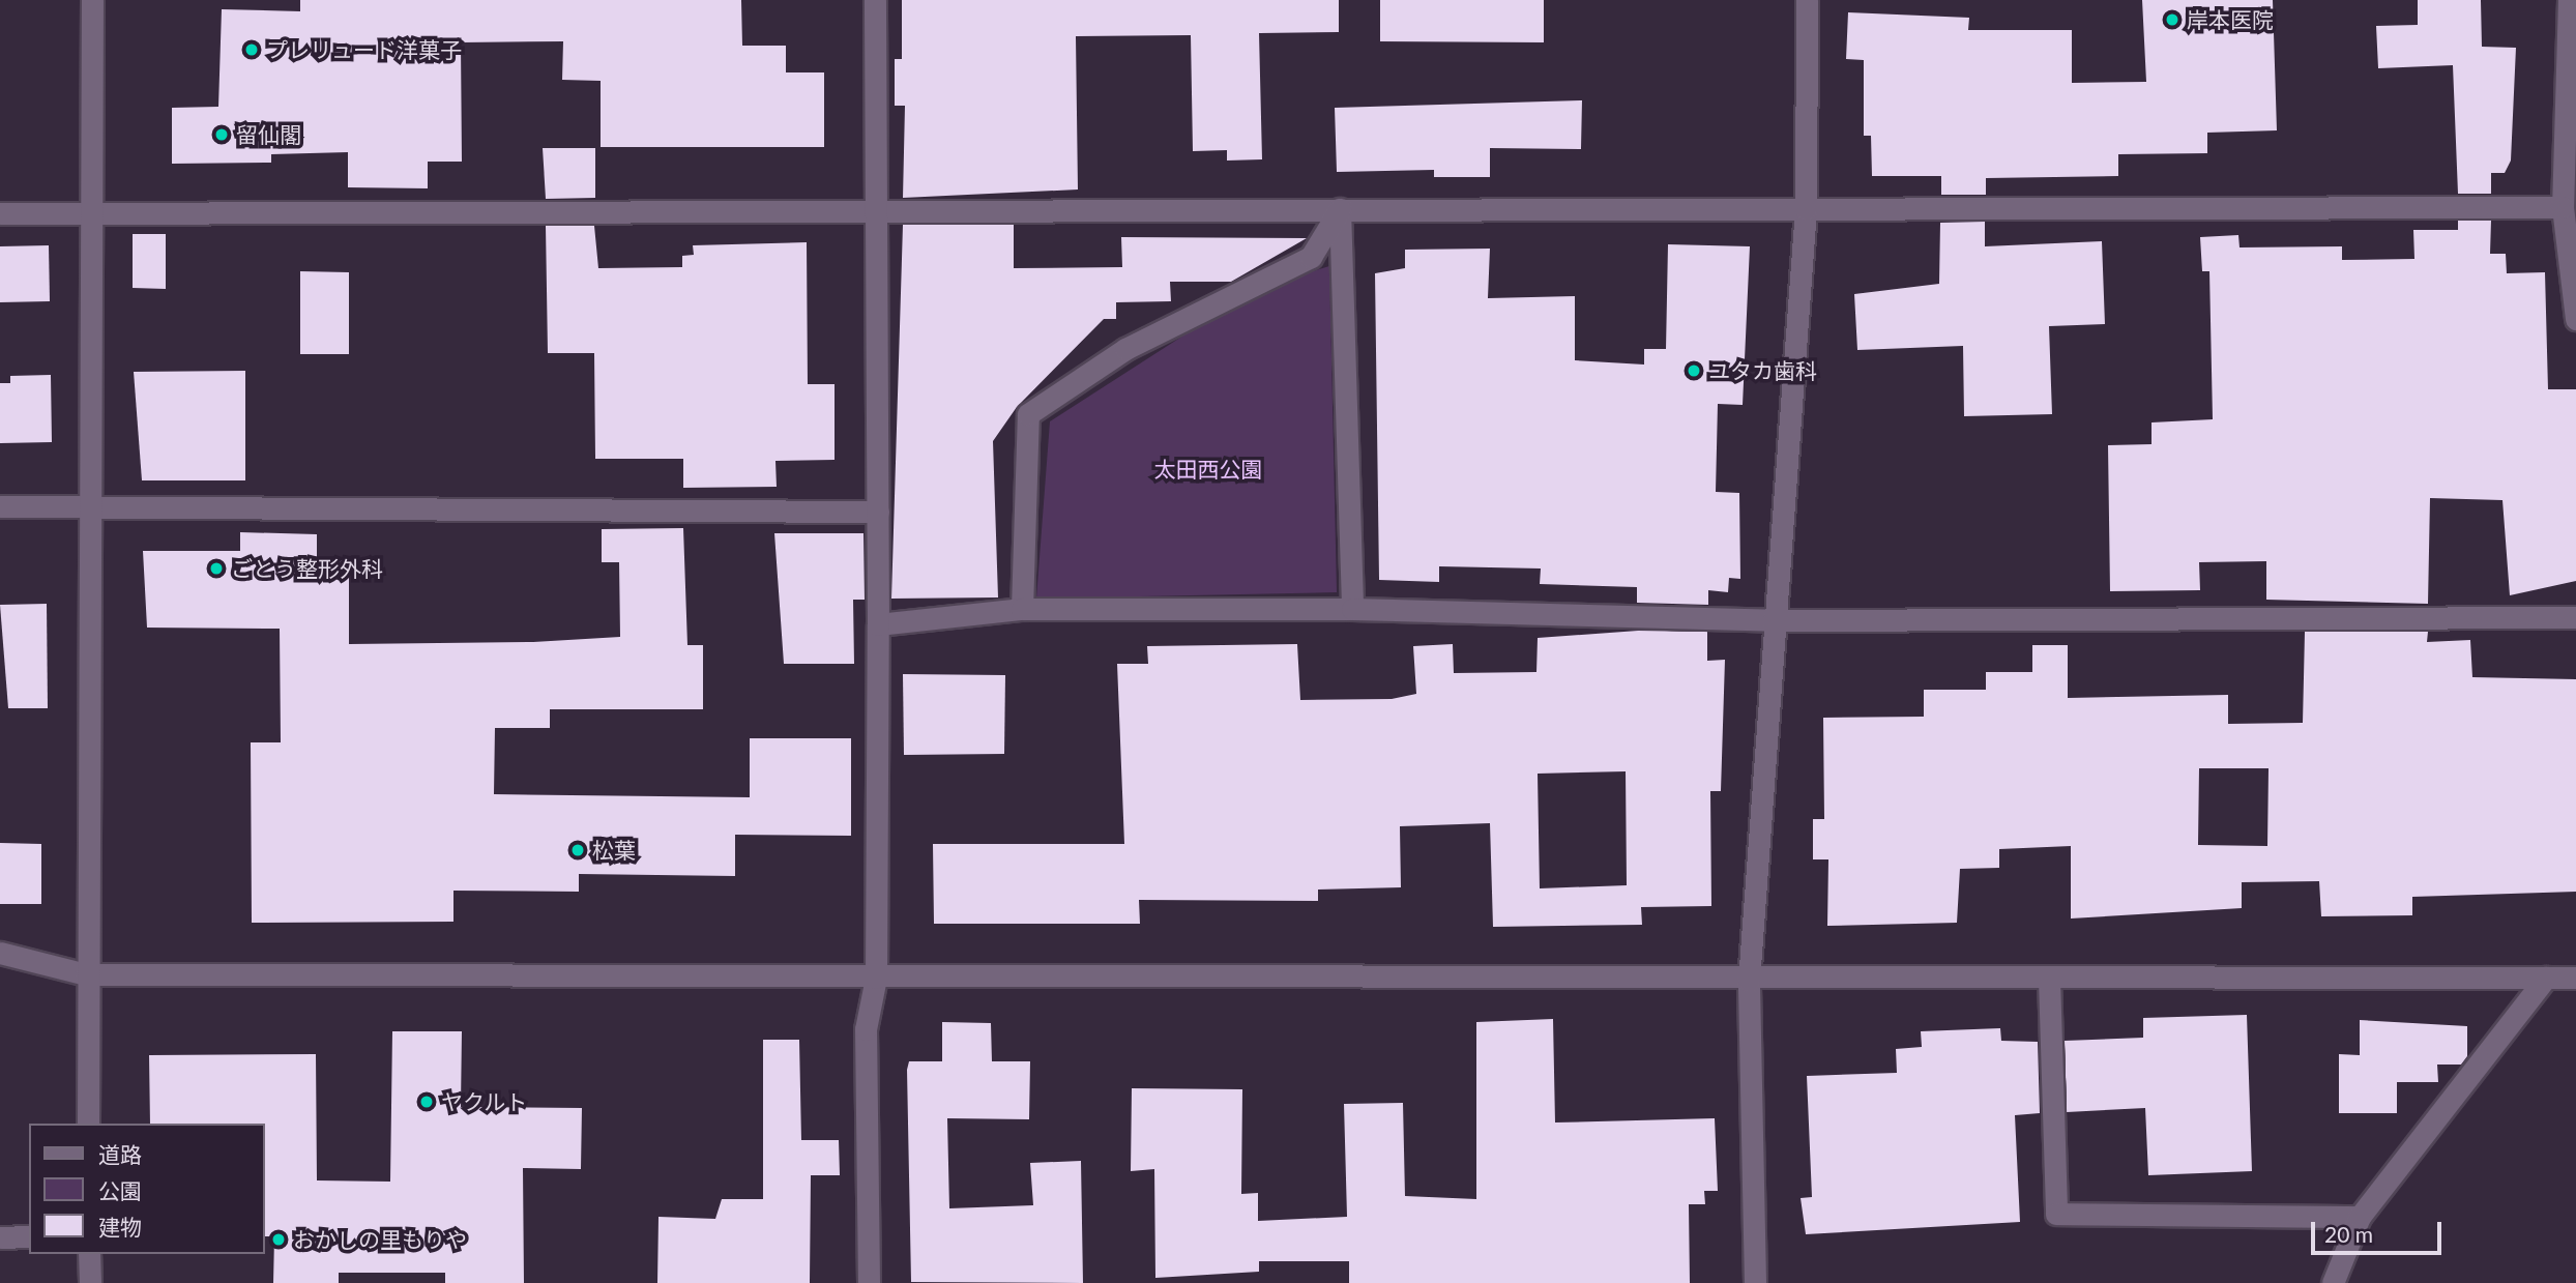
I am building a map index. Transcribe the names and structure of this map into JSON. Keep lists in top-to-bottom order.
{
  "parks": ["太田西公園"],
  "places": [
    "岸本医院",
    "プレリュード洋菓子",
    "留仙閣",
    "ユタカ歯科",
    "ごとう整形外科",
    "松葉",
    "ヤクルト",
    "おかしの里もりや"
  ],
  "legend": ["道路", "公園", "建物"],
  "scale_bar": "20 m"
}
